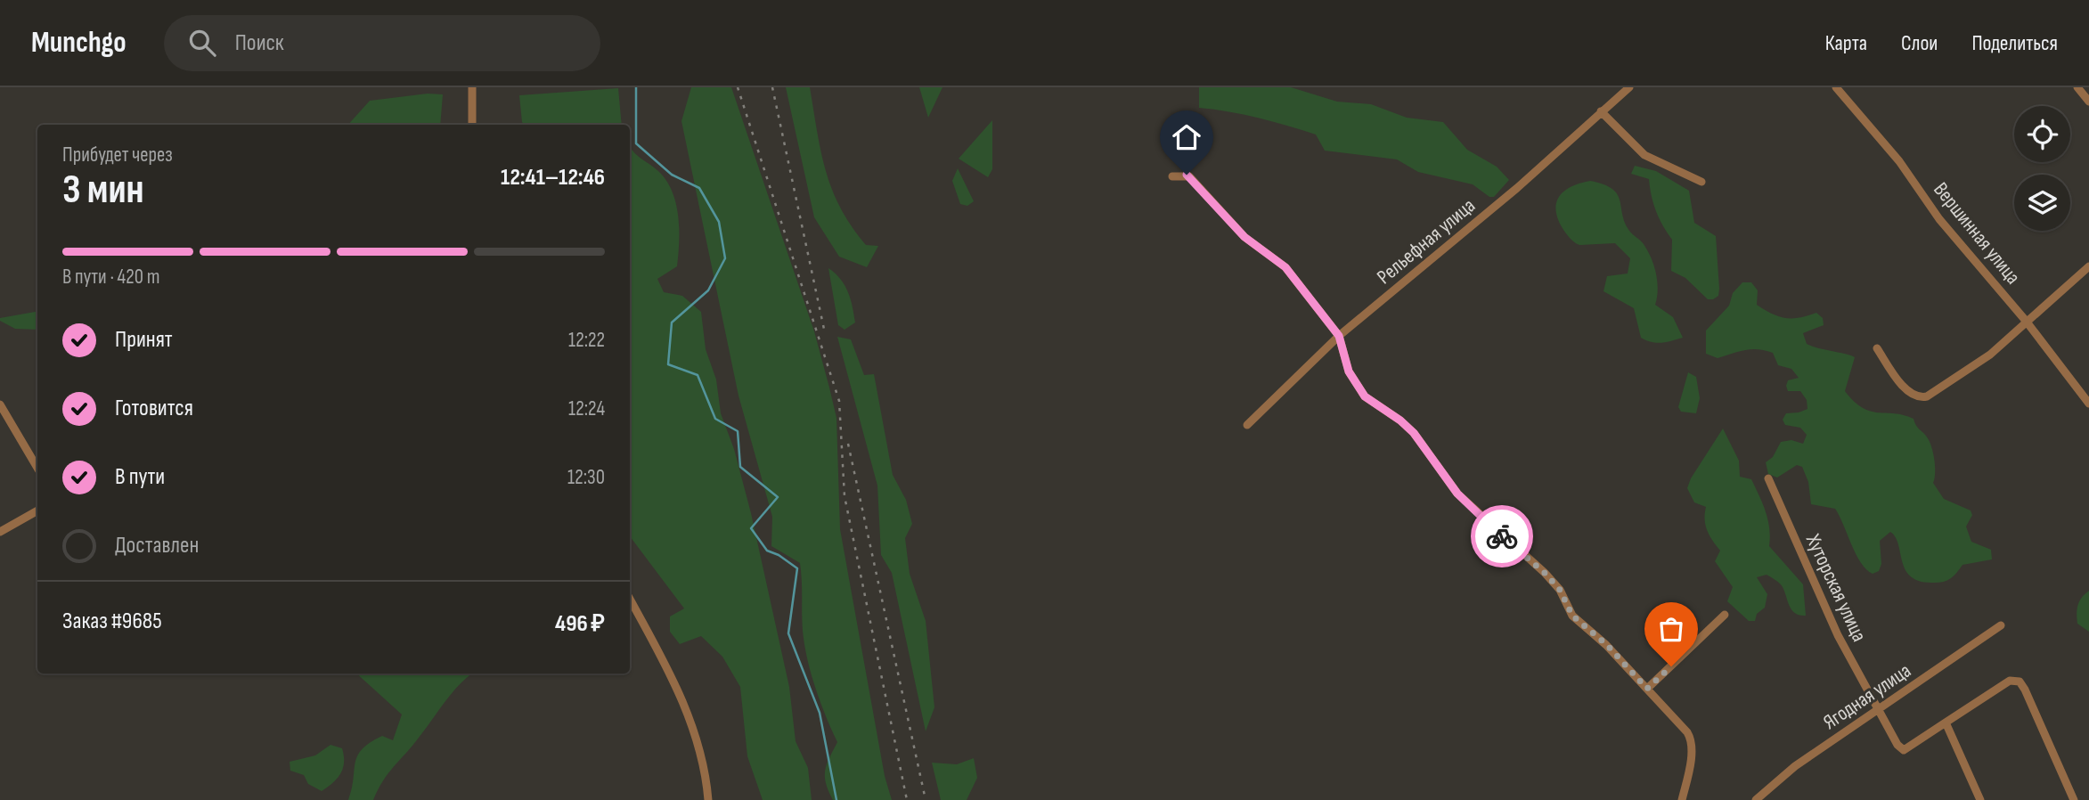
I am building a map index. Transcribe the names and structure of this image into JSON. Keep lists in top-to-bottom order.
{
  "streets": {
    "street": [
      "Вершинная улица",
      "Рельефная улица",
      "Хуторская улица",
      "Ягодная улица"
    ]
  },
  "crossings": [
    ["Хуторская улица", "Ягодная улица"]
  ],
  "page": {
    "header": "Munchgo",
    "search": "Поиск",
    "nav": ["Карта", "Слои", "Поделиться"],
    "heading": ["3 мин", "Прибудет через", "12:41–12:46"],
    "panel": ["Заказ #9685", "496 ₽"],
    "bar": "В пути · 420 m",
    "list": [
      ["Принят", "12:22"],
      ["Готовится", "12:24"],
      ["В пути", "12:30"],
      "Доставлен"
    ]
  }
}
